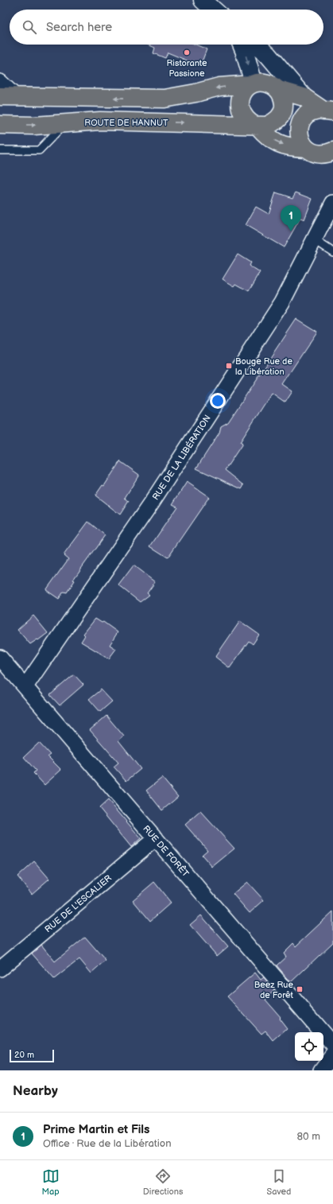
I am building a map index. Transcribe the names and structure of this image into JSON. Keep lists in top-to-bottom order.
{
  "streets": {
    "main road": ["ROUTE DE HANNUT"],
    "street": ["RUE DE LA LIBÉRATION", "RUE DE FORÊT", "RUE DE L'ESCALIER"]
  },
  "crossings": [
    ["RUE DE LA LIBÉRATION", "RUE DE FORÊT"],
    ["RUE DE FORÊT", "RUE DE L'ESCALIER"]
  ],
  "places": {
    "other": ["Ristorante Passione"],
    "transit": ["Bouge Rue de la Libération", "Beez Rue de Forêt"]
  },
  "scale_bar": "20 m",
  "page": {
    "search": "Search here",
    "pins": "1",
    "scale": "20 m",
    "heading": "Nearby",
    "list": [
      {
        "mark": "1",
        "name": "Prime Martin et Fils",
        "note": "Office · Rue de la Libération",
        "value": "80 m"
      }
    ],
    "nav": ["Map", "Directions", "Saved"]
  }
}
